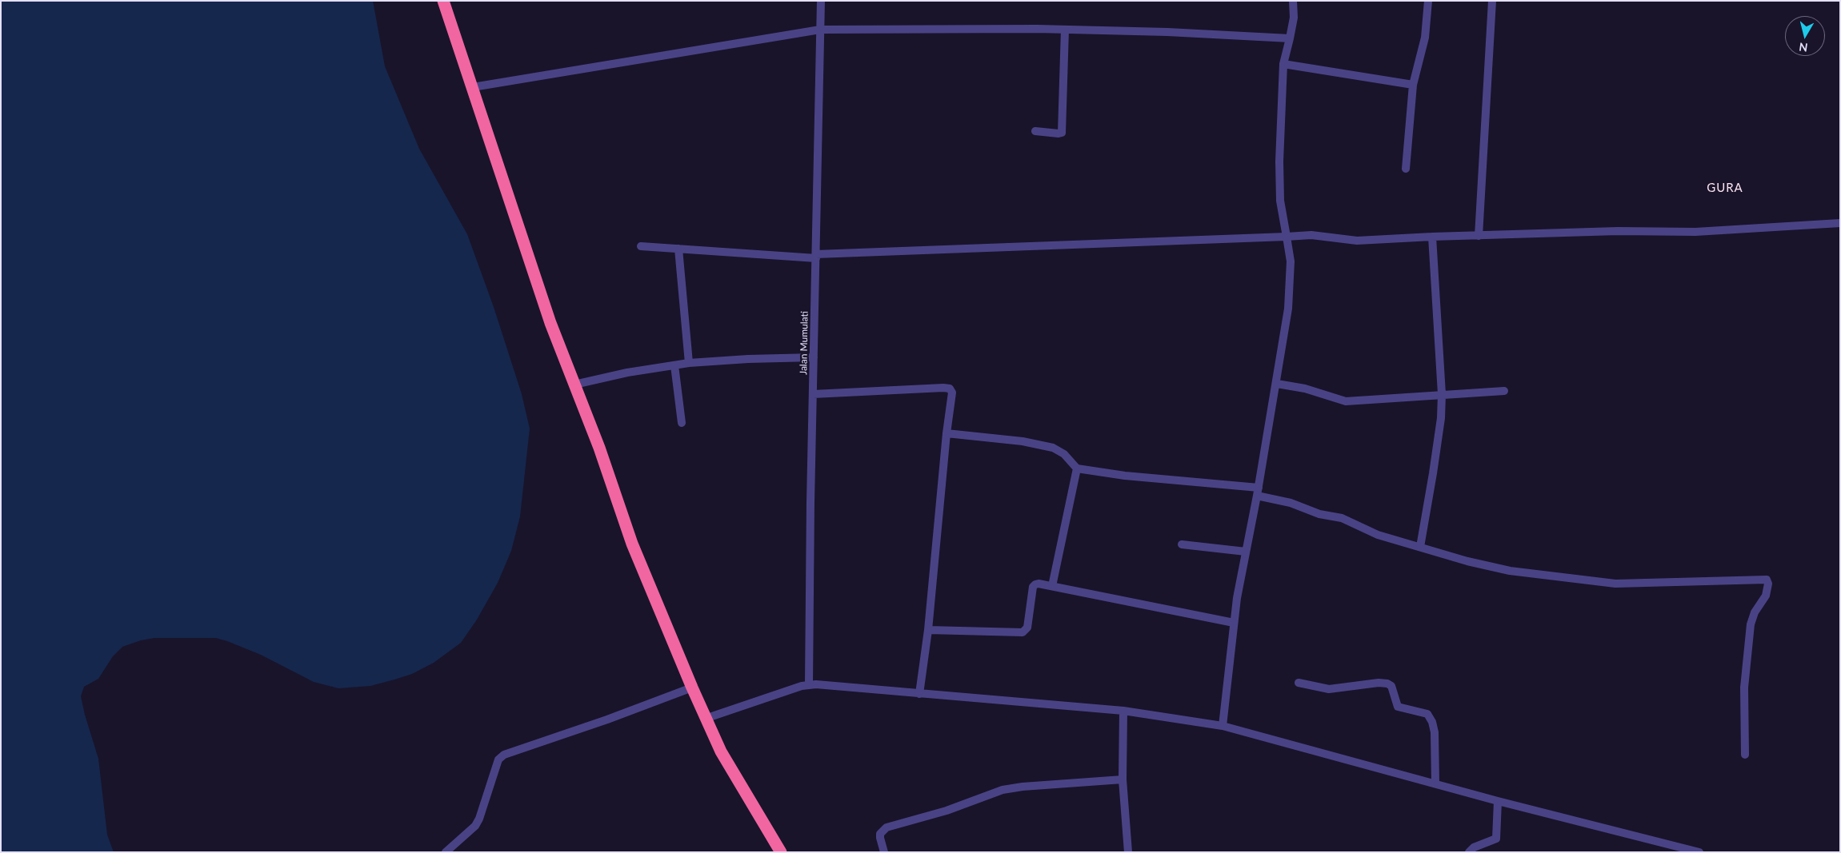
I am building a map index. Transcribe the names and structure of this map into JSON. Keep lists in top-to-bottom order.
{
  "streets": {
    "street": ["Jalan Mumulati"]
  },
  "districts": ["GURA"],
  "north": "bottom"
}
